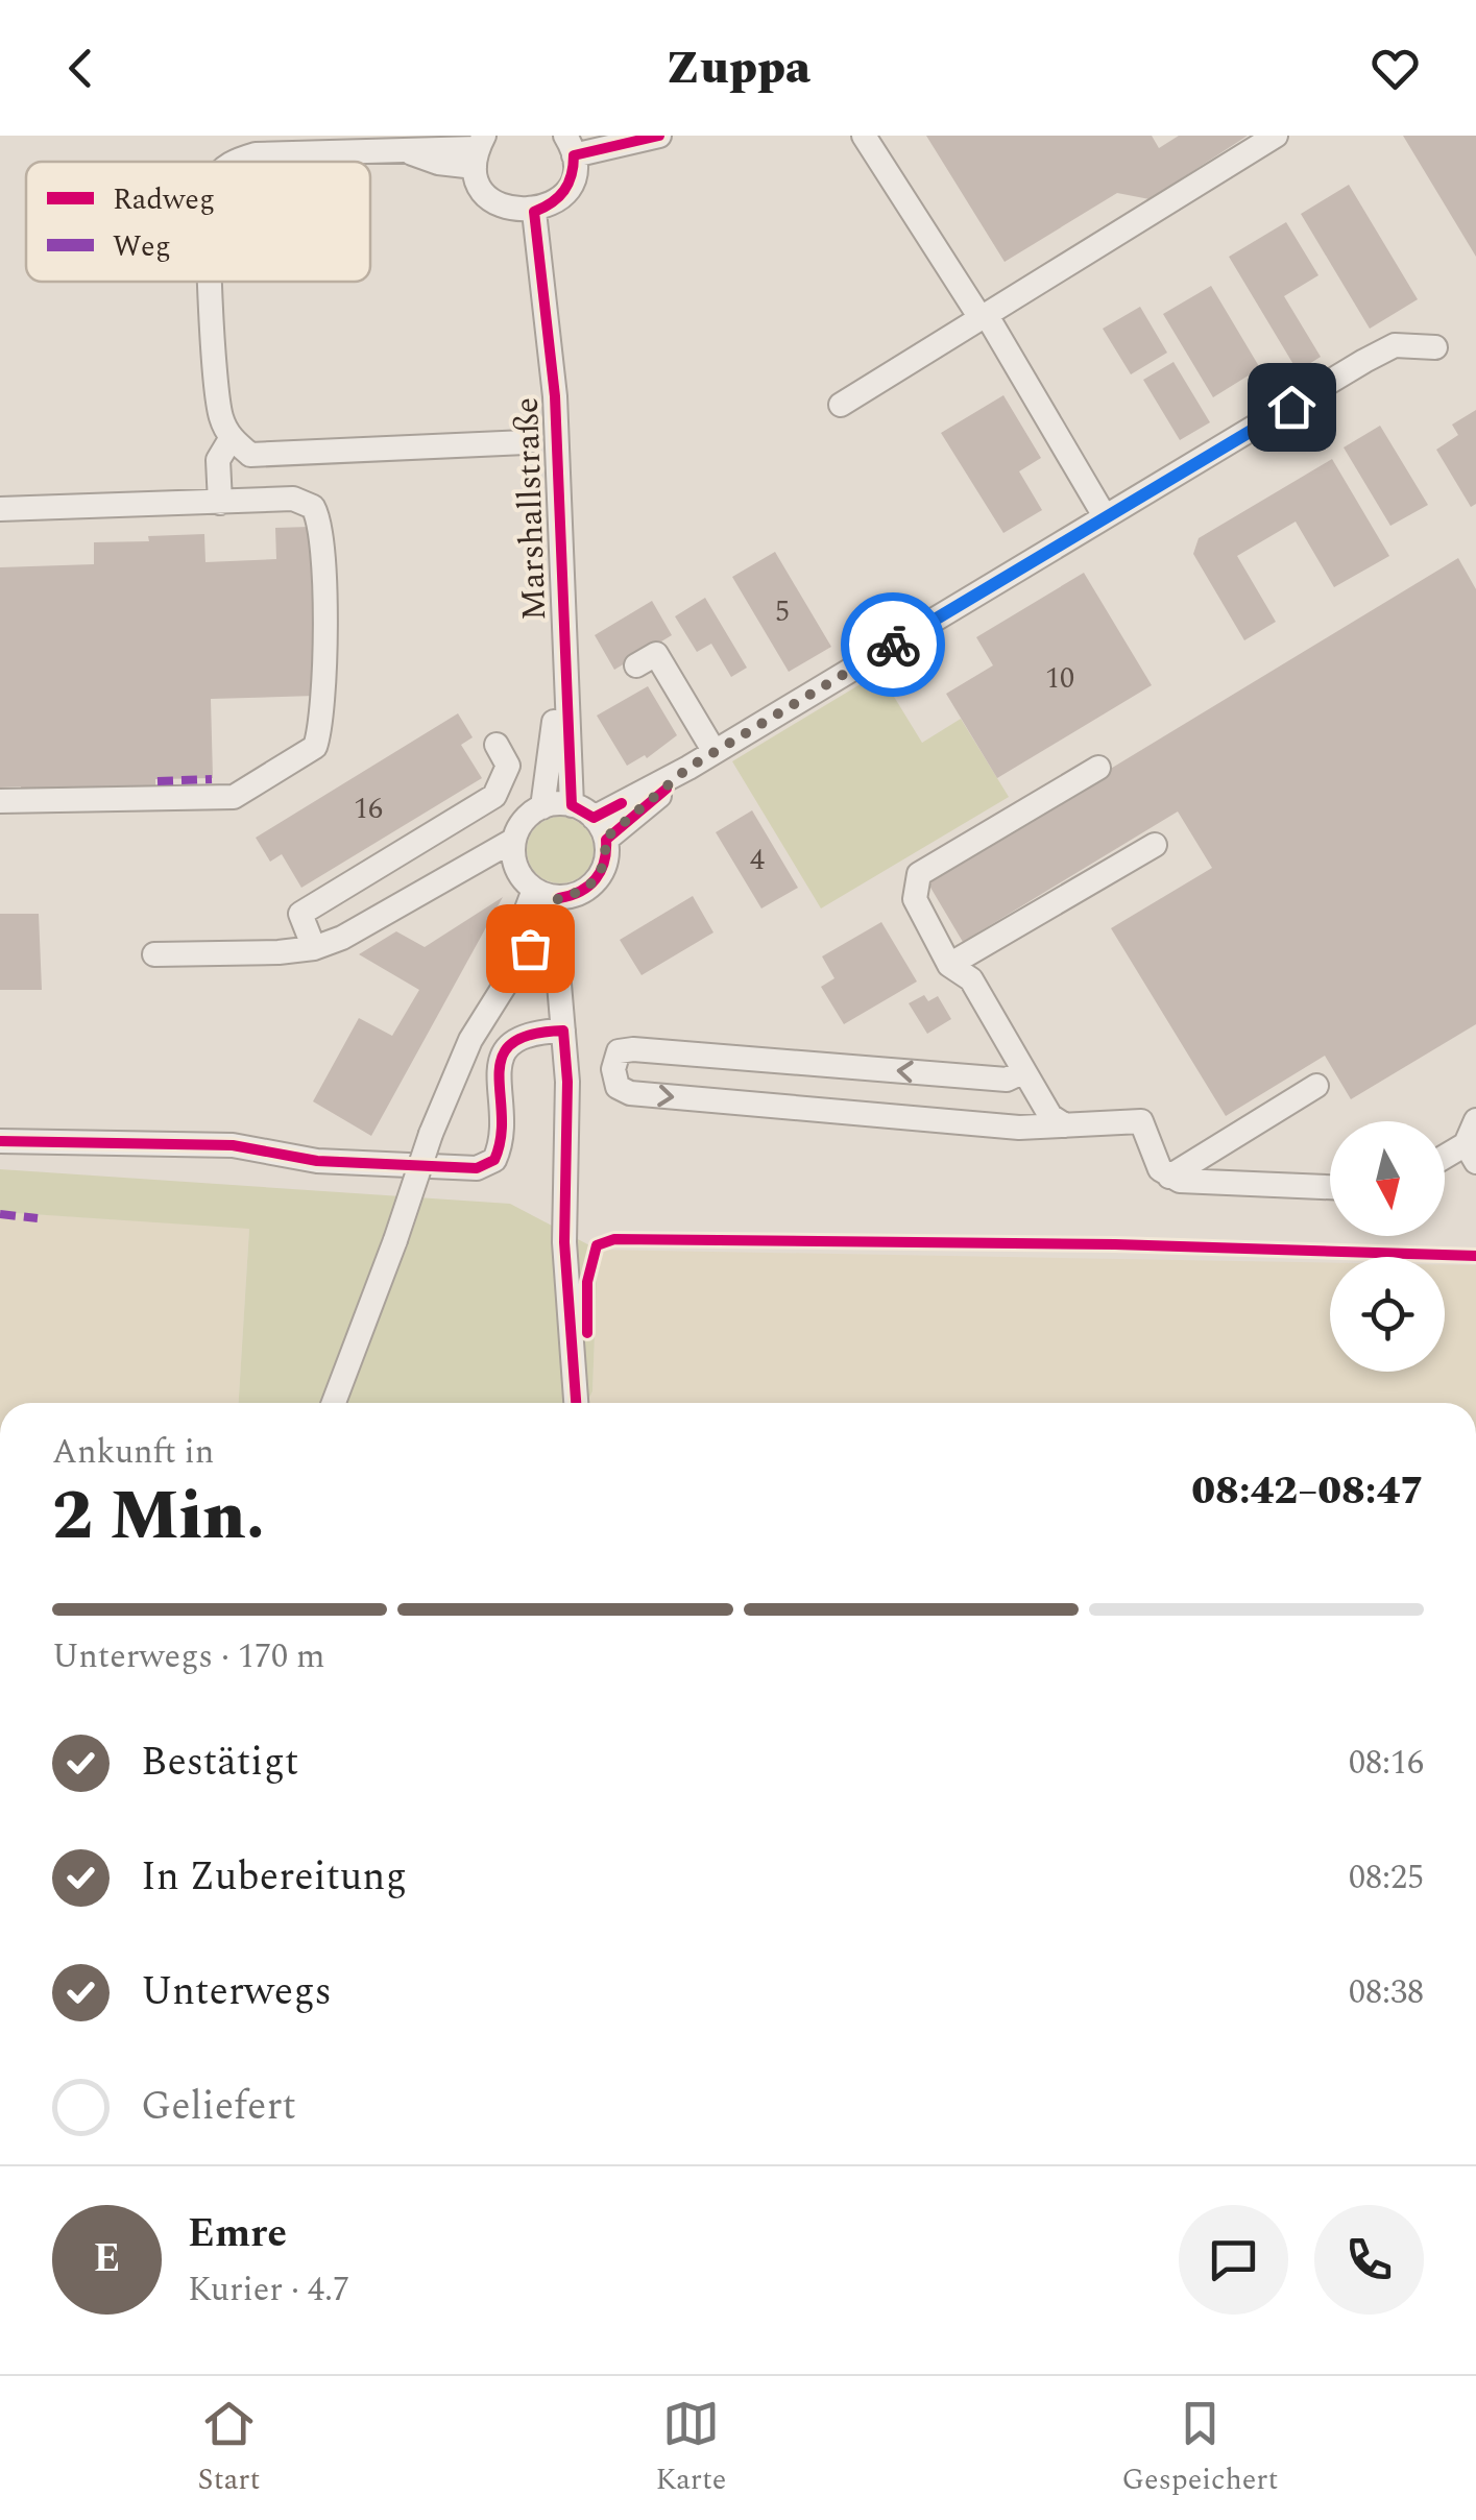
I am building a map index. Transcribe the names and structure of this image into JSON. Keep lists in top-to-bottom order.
{
  "streets": {
    "street": ["Marshallstraße"]
  },
  "house_numbers": [
    "5",
    "10",
    "16",
    "4"
  ],
  "legend": ["Radweg", "Weg"],
  "north": "bottom",
  "page": {
    "header": "Zuppa",
    "heading": ["2 Min.", "Ankunft in", "08:42–08:47"],
    "panel": ["Emre", "Kurier · 4.7"],
    "bar": "Unterwegs · 170 m",
    "list": [
      ["Bestätigt", "08:16"],
      ["In Zubereitung", "08:25"],
      ["Unterwegs", "08:38"],
      "Geliefert"
    ],
    "round": "E",
    "tabs": ["Start", "Karte", "Gespeichert"]
  }
}
